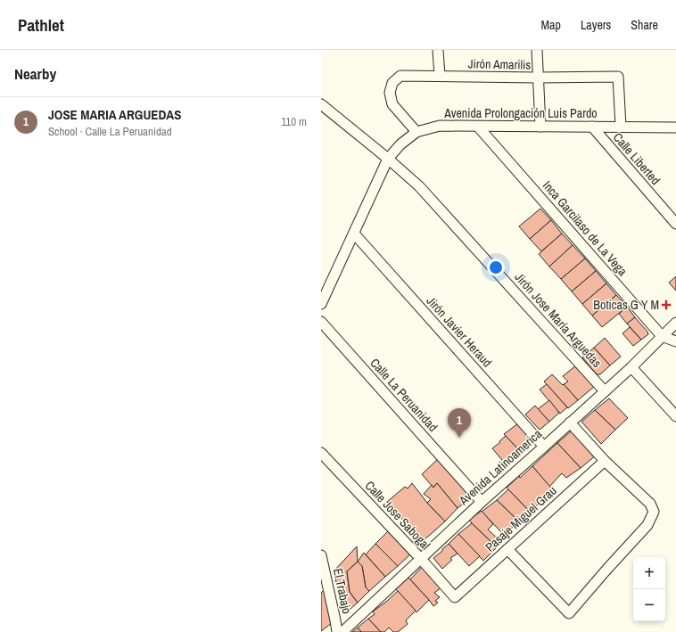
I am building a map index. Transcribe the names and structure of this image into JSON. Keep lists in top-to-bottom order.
{
  "streets": {
    "street": [
      "Jirón Amarilis",
      "Avenida Prolongación Luis Pardo",
      "Calle Liberted",
      "Inca Garcilaso de La Vega",
      "Jirón Jose María Arguedas",
      "Jirón Javier Heraud",
      "Calle La Peruanidad",
      "Avenida Latinoamerica",
      "Calle Jose Sabogal",
      "Pasaje Miguel Grau",
      "El Trabajo"
    ]
  },
  "crossings": [
    ["Jirón Amarilis", "Avenida Prolongación Luis Pardo"],
    ["Avenida Prolongación Luis Pardo", "Calle Liberted"],
    ["Avenida Prolongación Luis Pardo", "Inca Garcilaso de La Vega"],
    ["Avenida Prolongación Luis Pardo", "Jirón Jose María Arguedas"],
    ["Avenida Prolongación Luis Pardo", "Jirón Javier Heraud"],
    ["Inca Garcilaso de La Vega", "Avenida Latinoamerica"],
    ["Jirón Jose María Arguedas", "Avenida Latinoamerica"],
    ["Jirón Javier Heraud", "Avenida Latinoamerica"],
    ["Calle La Peruanidad", "Avenida Latinoamerica"],
    ["Avenida Latinoamerica", "Calle Jose Sabogal"],
    ["Calle Jose Sabogal", "Pasaje Miguel Grau"]
  ],
  "places": {
    "health": ["Boticas G Y M"]
  },
  "page": {
    "header": "Pathlet",
    "nav": ["Map", "Layers", "Share"],
    "heading": "Nearby",
    "list": [
      {
        "mark": "1",
        "name": "JOSE MARIA ARGUEDAS",
        "note": "School · Calle La Peruanidad",
        "value": "110 m"
      }
    ],
    "pins": "1",
    "map_buttons": ["+", "−"]
  }
}
